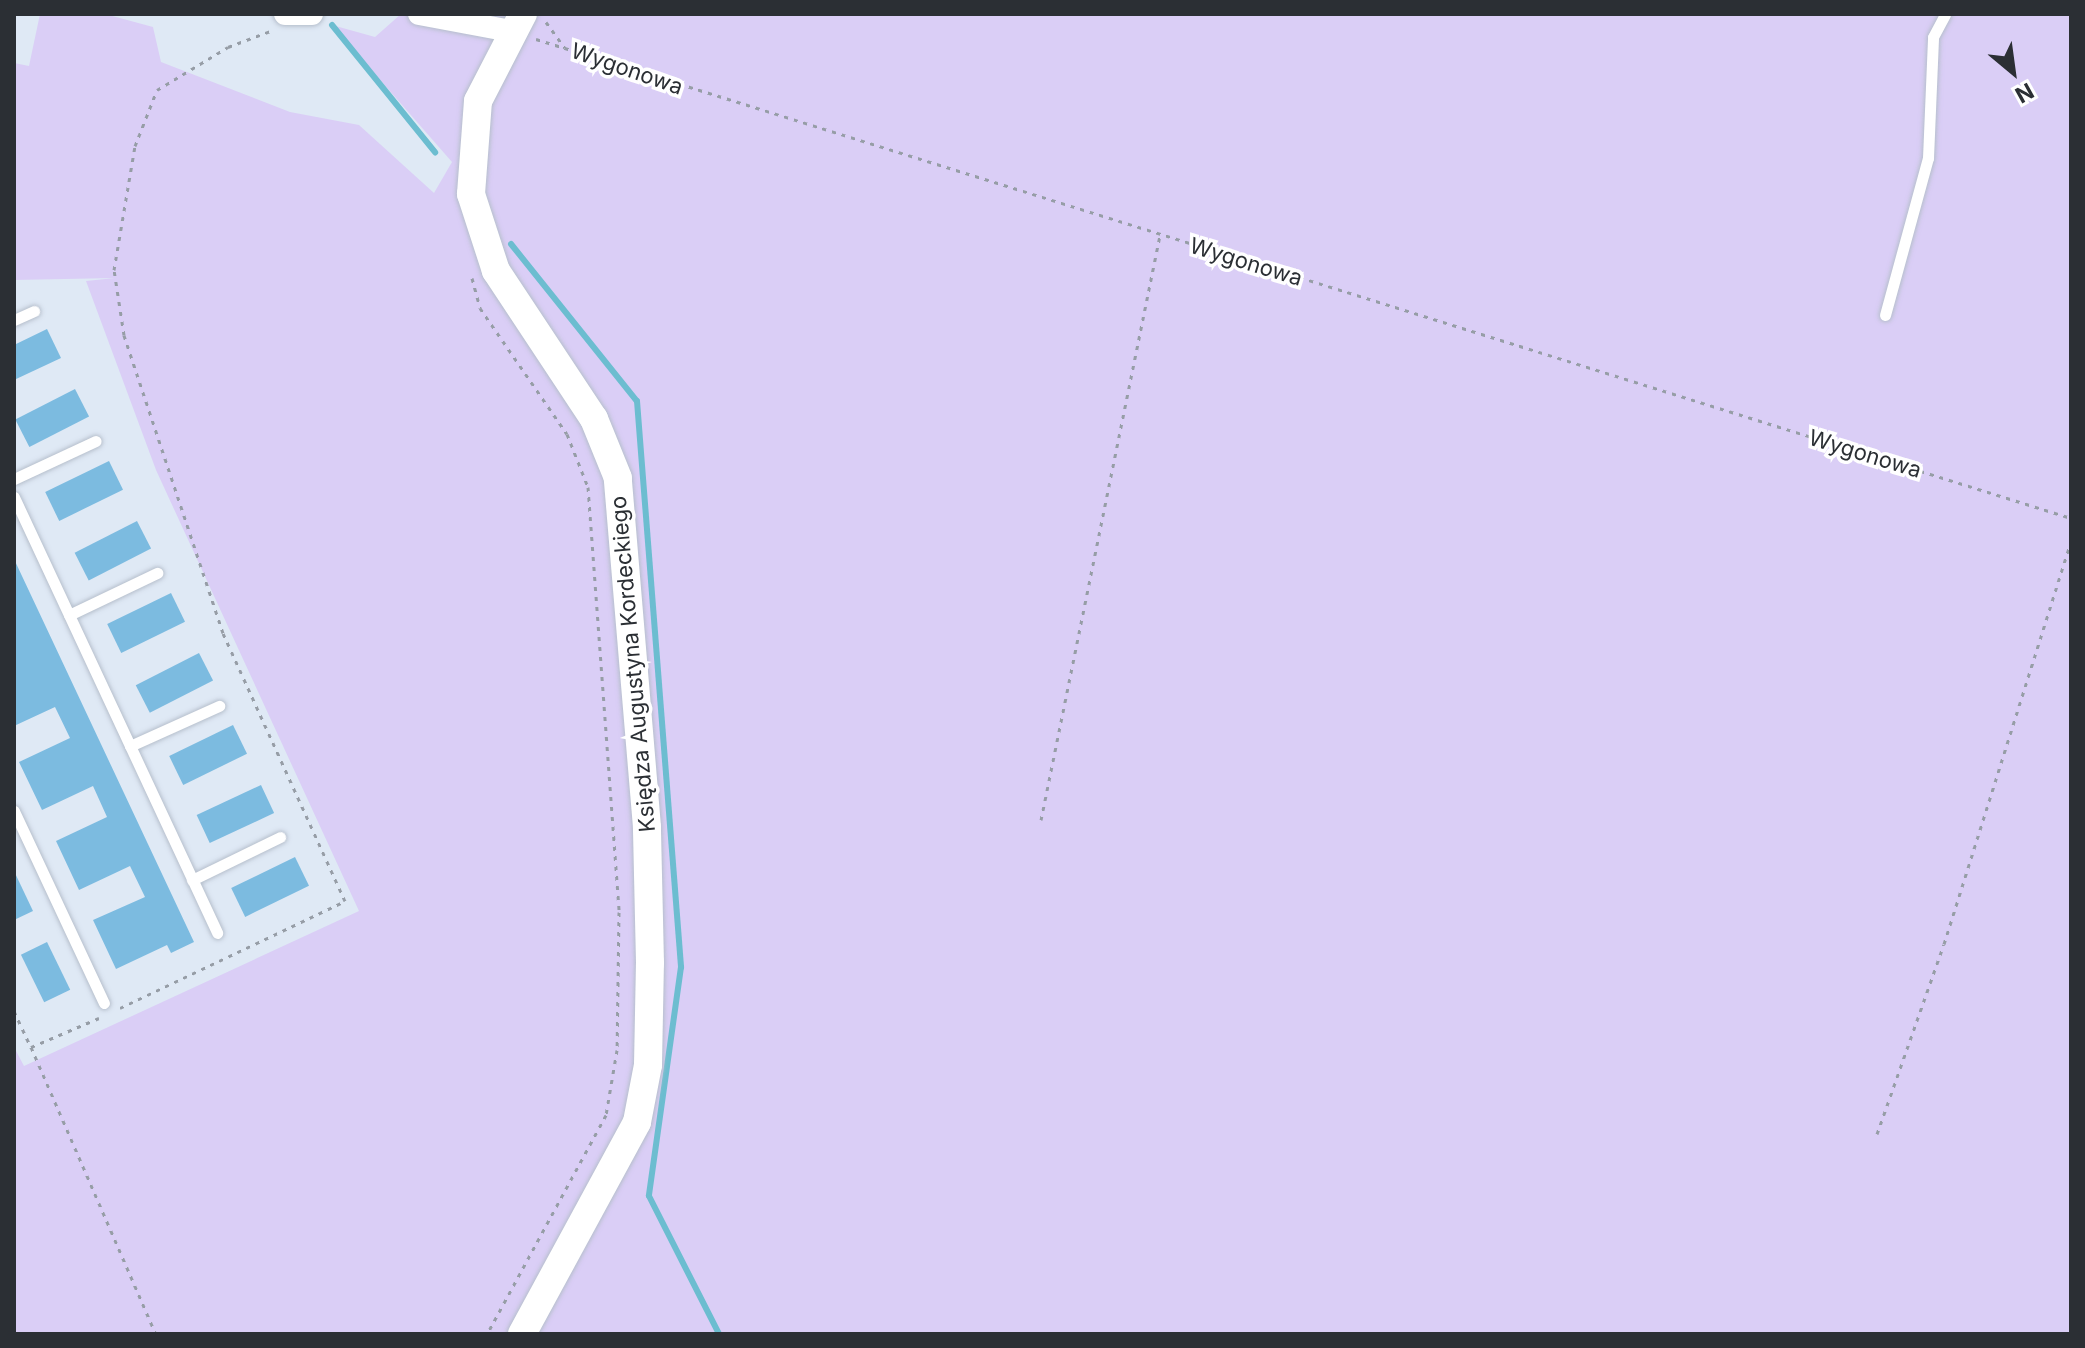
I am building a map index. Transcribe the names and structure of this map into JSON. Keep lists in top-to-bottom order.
{
  "streets": {
    "street": ["Księdza Augustyna Kordeckiego"],
    "path": ["Wygonowa"]
  },
  "crossings": [
    ["Wygonowa", "Księdza Augustyna Kordeckiego"]
  ],
  "north": "bottom right"
}
